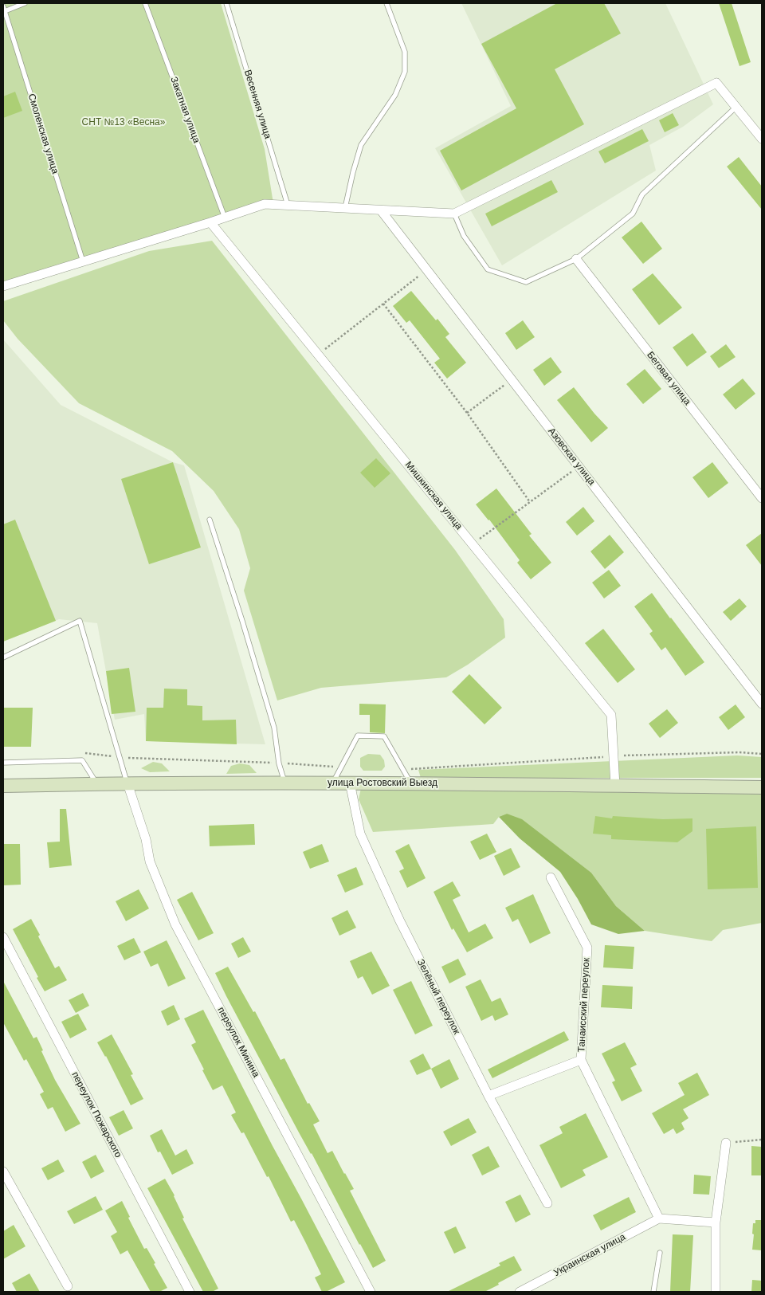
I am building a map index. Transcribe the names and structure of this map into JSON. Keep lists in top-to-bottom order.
{
  "streets": {
    "main road": ["улица Ростовский Выезд"],
    "street": [
      "Беговая улица",
      "Азовская улица",
      "Мишкинская улица",
      "Зелёный переулок",
      "Танаисский переулок",
      "переулок Минина",
      "переулок Пожарского",
      "Украинская улица"
    ],
    "lane": ["Весенняя улица", "Закатная улица", "Смоленская улица"]
  },
  "crossings": [
    ["Мишкинская улица", "улица Ростовский Выезд"],
    ["улица Ростовский Выезд", "Зелёный переулок"],
    ["улица Ростовский Выезд", "переулок Минина"],
    ["Танаисский переулок", "Украинская улица"]
  ],
  "parks": ["СНТ №13 «Весна»"]
}
